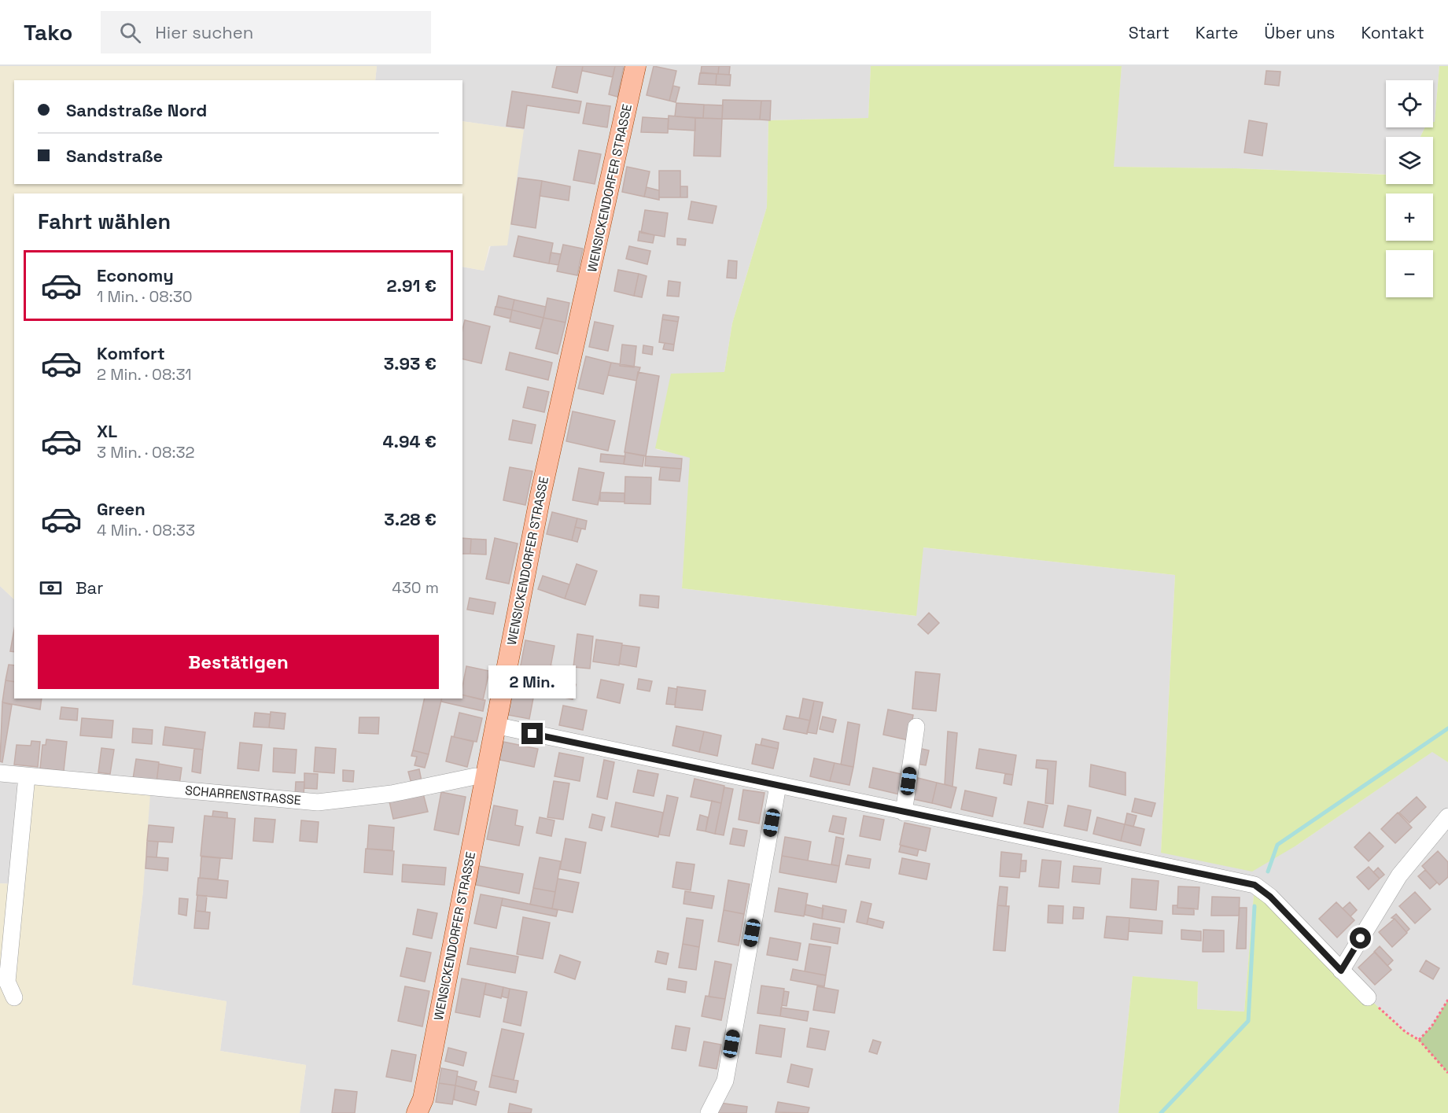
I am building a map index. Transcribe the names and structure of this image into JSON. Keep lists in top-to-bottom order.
{
  "streets": {
    "main road": ["WENSICKENDORFER STRASSE"],
    "street": ["SCHARRENSTRASSE"]
  },
  "crossings": [
    ["WENSICKENDORFER STRASSE", "SCHARRENSTRASSE"]
  ],
  "page": {
    "header": "Tako",
    "search": "Hier suchen",
    "nav": [
      "Start",
      "Karte",
      "Über uns",
      "Kontakt"
    ],
    "map_buttons": ["+", "−"],
    "banner": ["Sandstraße Nord", "Sandstraße"],
    "heading": "Fahrt wählen",
    "list": [
      {
        "name": "Economy",
        "note": "1 Min. · 08:30",
        "value": "2.91 €"
      },
      {
        "name": "Komfort",
        "note": "2 Min. · 08:31",
        "value": "3.93 €"
      },
      {
        "name": "XL",
        "note": "3 Min. · 08:32",
        "value": "4.94 €"
      },
      {
        "name": "Green",
        "note": "4 Min. · 08:33",
        "value": "3.28 €"
      }
    ],
    "pay": ["Bar", "430 m"],
    "buttons": "Bestätigen",
    "bubble": "2 Min."
  }
}
